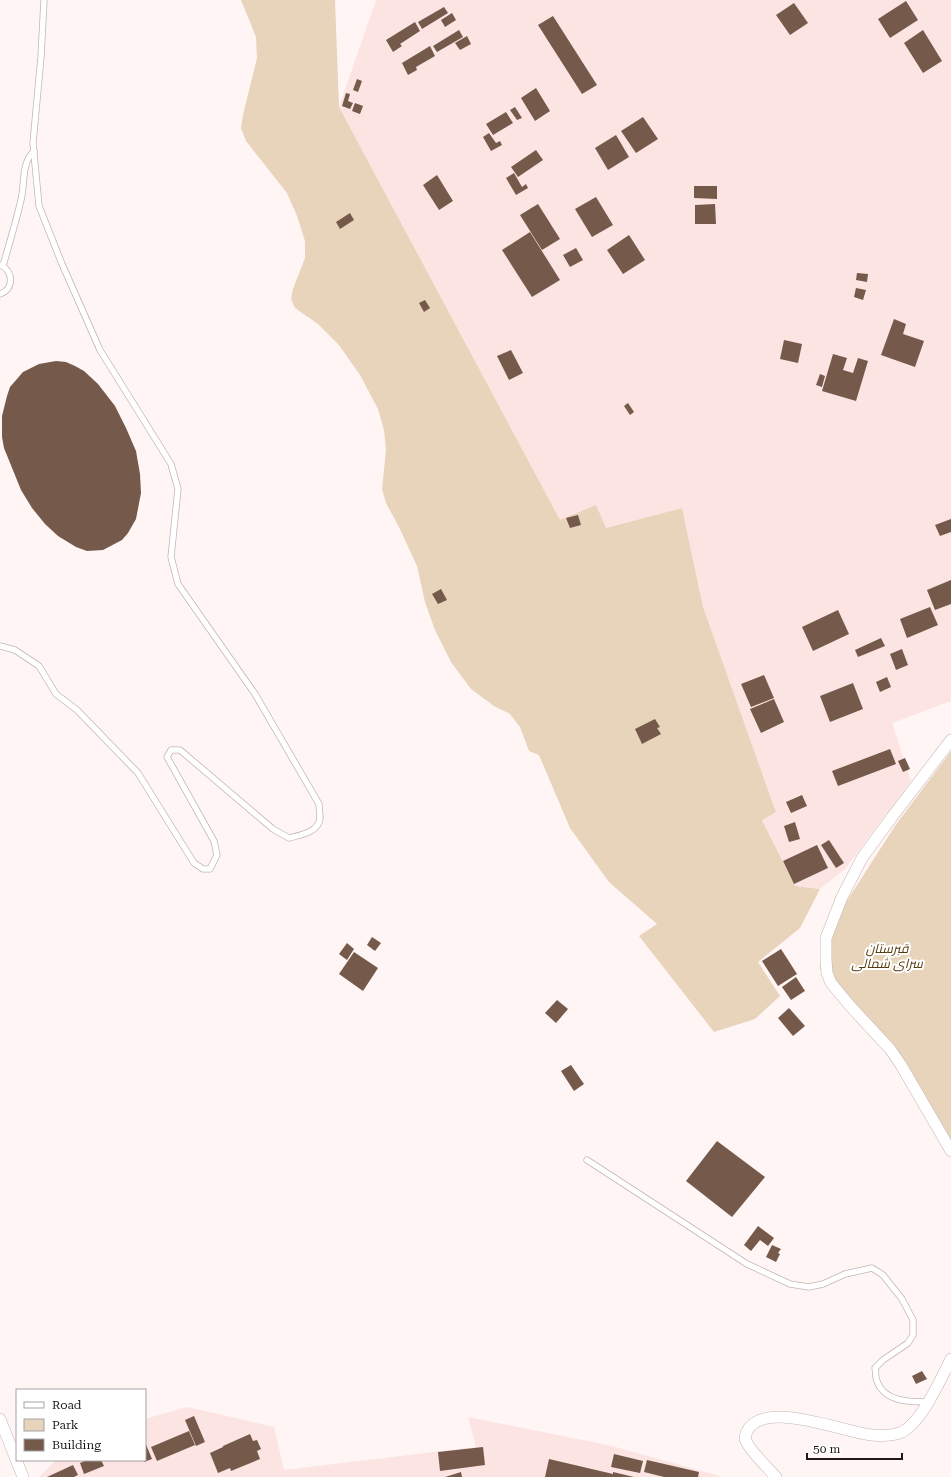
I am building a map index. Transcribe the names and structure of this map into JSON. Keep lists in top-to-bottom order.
{
  "parks": ["قبرستان سرای شمالی"],
  "legend": ["Road", "Park", "Building"],
  "scale_bar": "50 m"
}
